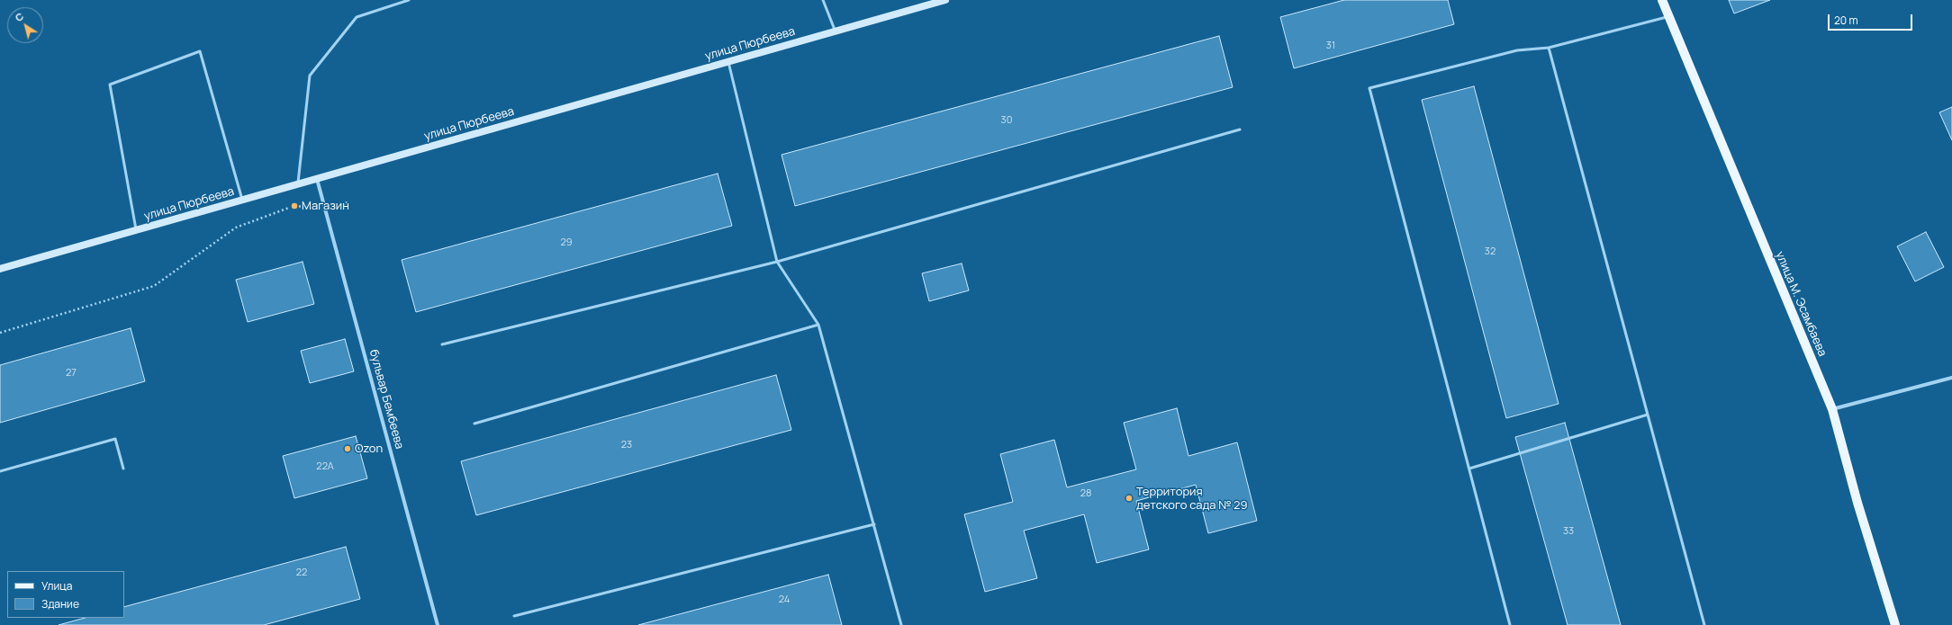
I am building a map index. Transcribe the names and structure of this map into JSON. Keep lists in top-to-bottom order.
{
  "streets": {
    "main road": ["улица Пюрбеева", "улица М. Эсамбаева"],
    "street": ["бульвар Бембеева"]
  },
  "crossings": [
    ["улица Пюрбеева", "бульвар Бембеева"]
  ],
  "places": ["Магазин", "Ozon", "Территория детского сада № 29"],
  "house_numbers": [
    "31",
    "30",
    "29",
    "32",
    "27",
    "23",
    "22А",
    "28",
    "33",
    "22",
    "24"
  ],
  "legend": ["Улица", "Здание"],
  "scale_bar": "20 m",
  "north": "top left"
}
